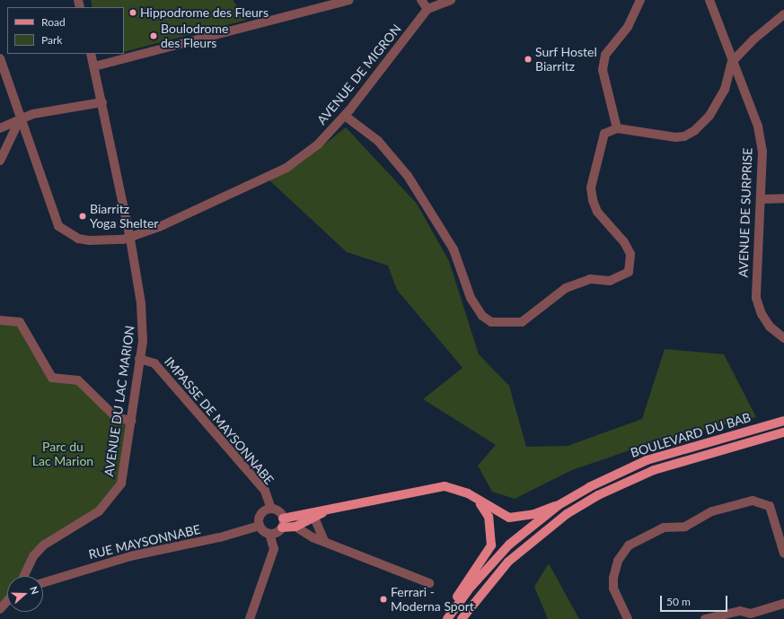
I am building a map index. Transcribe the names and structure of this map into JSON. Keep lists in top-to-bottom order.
{
  "streets": {
    "main road": ["BOULEVARD DU BAB"],
    "street": [
      "AVENUE DE MIGRON",
      "AVENUE DE SURPRISE",
      "AVENUE DU LAC MARION",
      "IMPASSE DE MAYSONNABE",
      "RUE MAYSONNABE"
    ]
  },
  "crossings": [
    ["AVENUE DE MIGRON", "AVENUE DU LAC MARION"],
    ["AVENUE DU LAC MARION", "IMPASSE DE MAYSONNABE"],
    ["IMPASSE DE MAYSONNABE", "RUE MAYSONNABE"]
  ],
  "parks": ["Parc du Lac Marion"],
  "places": [
    "Hippodrome des Fleurs",
    "Boulodrome des Fleurs",
    "Surf Hostel Biarritz",
    "Biarritz Yoga Shelter",
    "Ferrari - Moderna Sport"
  ],
  "legend": ["Road", "Park"],
  "scale_bar": "50 m",
  "north": "right"
}
